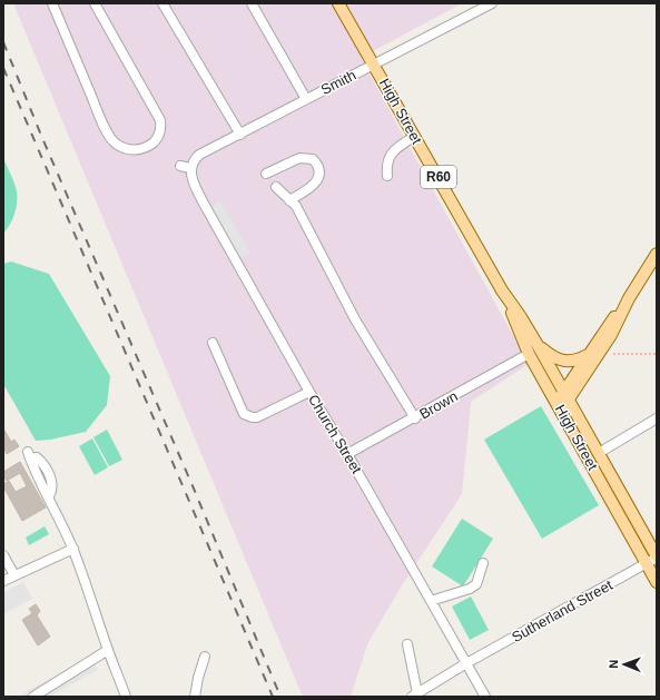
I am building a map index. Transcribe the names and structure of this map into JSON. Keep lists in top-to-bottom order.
{
  "streets": {
    "main road": ["High Street", "R60"],
    "street": [
      "Smith",
      "Brown",
      "Church Street",
      "Sutherland Street"
    ]
  },
  "crossings": [
    ["Smith", "High Street"],
    ["Smith", "Church Street"],
    ["High Street", "Brown"],
    ["High Street", "Sutherland Street"],
    ["Brown", "Church Street"],
    ["Church Street", "Sutherland Street"]
  ],
  "north": "left"
}
